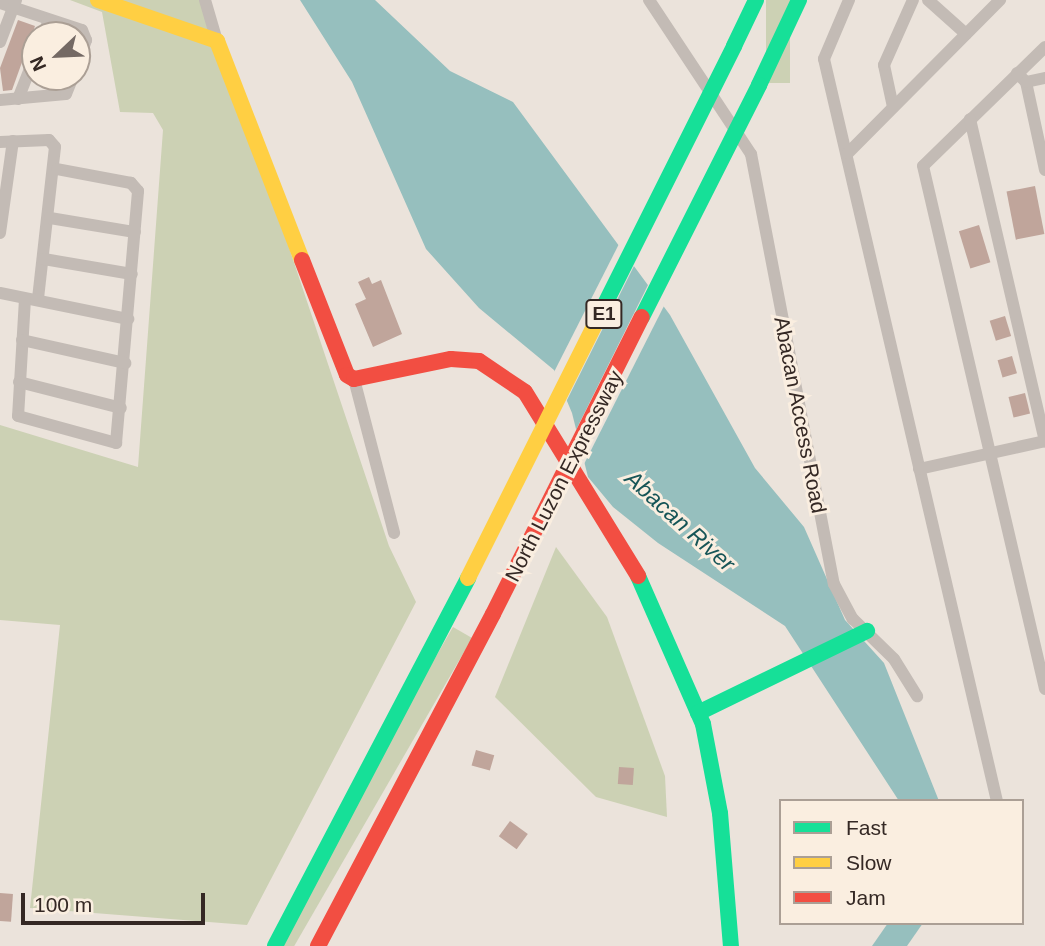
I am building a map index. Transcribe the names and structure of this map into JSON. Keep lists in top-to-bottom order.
{
  "streets": {
    "main road": ["E1", "North Luzon Expressway"],
    "street": ["Abacan Access Road"]
  },
  "water": ["Abacan River"],
  "legend": ["Fast", "Slow", "Jam"],
  "scale_bar": "100 m",
  "north": "bottom left"
}
